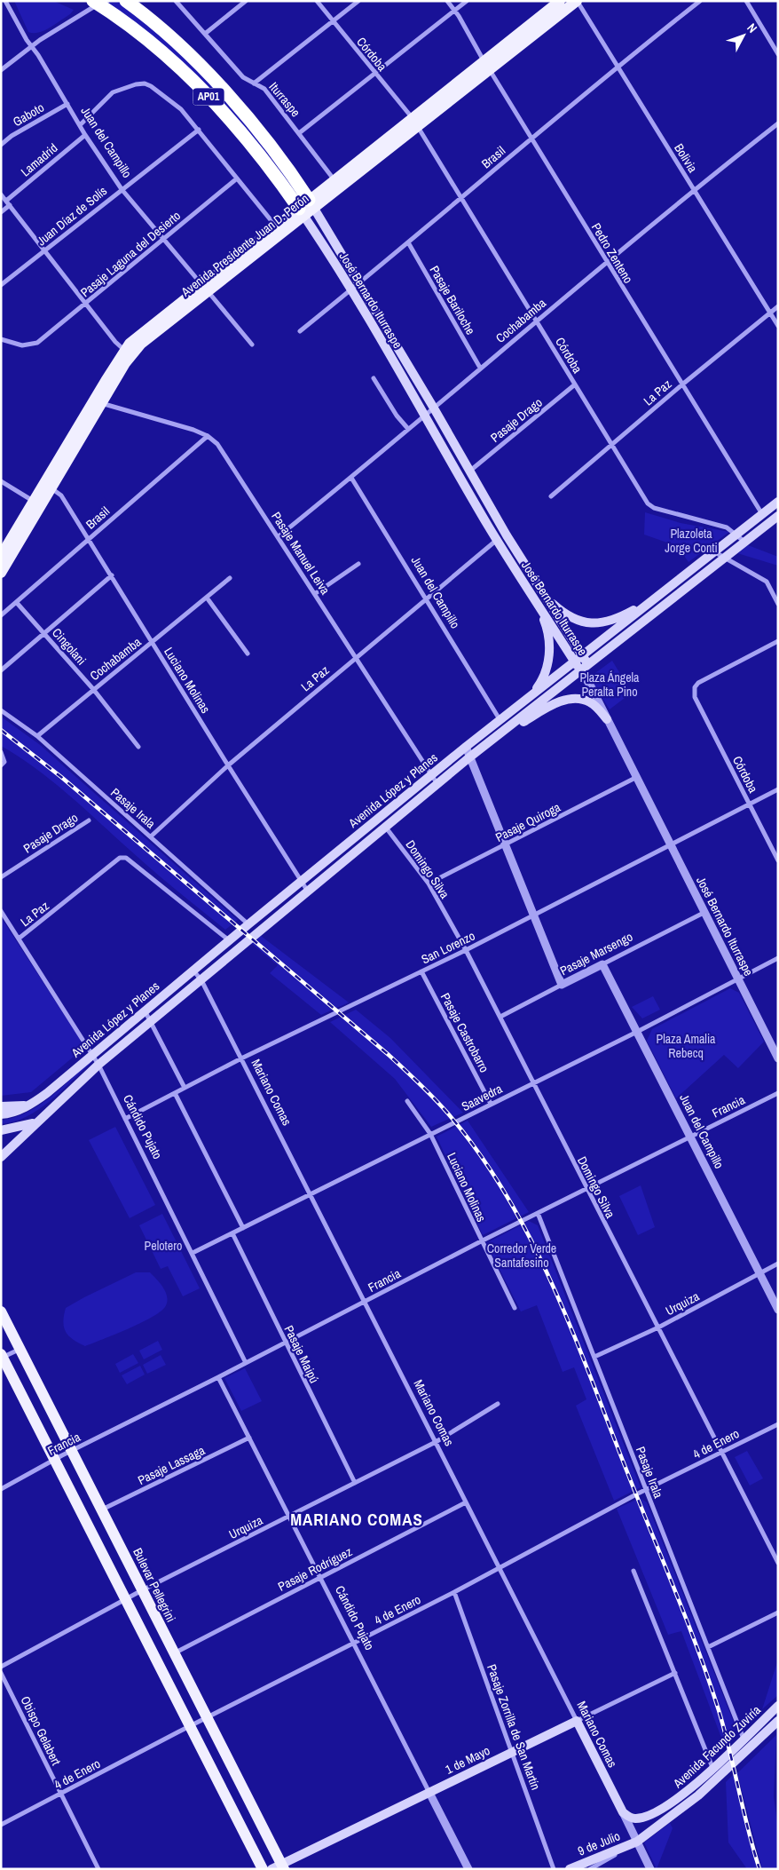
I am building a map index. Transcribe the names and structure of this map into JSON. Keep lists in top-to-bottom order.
{
  "streets": {
    "highway": ["AP01"],
    "main road": [
      "Avenida Presidente Juan D. Perón",
      "José Bernardo Iturraspe",
      "Avenida López y Planes",
      "Mariano Comas",
      "Bulevar Pellegrini",
      "Avenida Facundo Zuviría",
      "1 de Mayo",
      "9 de Julio"
    ],
    "street": [
      "Córdoba",
      "Iturraspe",
      "Gaboto",
      "Juan del Campillo",
      "Brasil",
      "Bolivia",
      "Lamadrid",
      "Juan Díaz de Solís",
      "Pedro Zenteno",
      "Pasaje Laguna del Desierto",
      "Pasaje Bariloche",
      "Cochabamba",
      "La Paz",
      "Pasaje Drago",
      "Pasaje Manuel Leiva",
      "Cingolani",
      "Luciano Molinas",
      "Pasaje Irala",
      "Pasaje Quiroga",
      "Domingo Silva",
      "San Lorenzo",
      "Pasaje Marsengo",
      "Pasaje Castrobarro",
      "Saavedra",
      "Francia",
      "Cándido Pujato",
      "Urquiza",
      "Pasaje Maipú",
      "4 de Enero",
      "Pasaje Lassaga",
      "Pasaje Rodríguez",
      "Pasaje Zorrilla de San Martín",
      "Obispo Gelabert"
    ]
  },
  "crossings": [
    ["Córdoba", "Brasil"],
    ["Córdoba", "Avenida Presidente Juan D. Perón"],
    ["Córdoba", "Cochabamba"],
    ["Córdoba", "La Paz"],
    ["Córdoba", "Pasaje Drago"],
    ["Córdoba", "Avenida López y Planes"],
    ["Córdoba", "San Lorenzo"],
    ["AP01", "Avenida Presidente Juan D. Perón"],
    ["AP01", "José Bernardo Iturraspe"],
    ["Iturraspe", "Avenida Presidente Juan D. Perón"],
    ["Gaboto", "Juan del Campillo"],
    ["Juan del Campillo", "Lamadrid"],
    ["Juan del Campillo", "Juan Díaz de Solís"],
    ["Juan del Campillo", "Avenida Presidente Juan D. Perón"],
    ["Juan del Campillo", "Pasaje Laguna del Desierto"],
    ["Juan del Campillo", "Cochabamba"],
    ["Juan del Campillo", "La Paz"],
    ["Juan del Campillo", "Avenida López y Planes"],
    ["Juan del Campillo", "Pasaje Marsengo"],
    ["Juan del Campillo", "Saavedra"],
    ["Juan del Campillo", "Francia"],
    ["Juan del Campillo", "Urquiza"],
    ["Brasil", "Bolivia"],
    ["Brasil", "Pedro Zenteno"],
    ["Brasil", "José Bernardo Iturraspe"],
    ["Brasil", "Pasaje Bariloche"],
    ["Brasil", "Pasaje Manuel Leiva"],
    ["Brasil", "Cingolani"],
    ["Brasil", "Luciano Molinas"],
    ["Bolivia", "Avenida Presidente Juan D. Perón"],
    ["Bolivia", "Cochabamba"],
    ["Bolivia", "La Paz"],
    ["Avenida Presidente Juan D. Perón", "Pedro Zenteno"],
    ["Avenida Presidente Juan D. Perón", "José Bernardo Iturraspe"],
    ["Avenida Presidente Juan D. Perón", "Pasaje Manuel Leiva"],
    ["Avenida Presidente Juan D. Perón", "Luciano Molinas"],
    ["Pedro Zenteno", "Cochabamba"],
    ["Pedro Zenteno", "La Paz"],
    ["Pedro Zenteno", "Avenida López y Planes"],
    ["José Bernardo Iturraspe", "Cochabamba"],
    ["José Bernardo Iturraspe", "La Paz"],
    ["José Bernardo Iturraspe", "Pasaje Drago"],
    ["José Bernardo Iturraspe", "Avenida López y Planes"],
    ["José Bernardo Iturraspe", "Pasaje Quiroga"],
    ["José Bernardo Iturraspe", "San Lorenzo"],
    ["José Bernardo Iturraspe", "Pasaje Marsengo"],
    ["José Bernardo Iturraspe", "Saavedra"],
    ["Pasaje Bariloche", "Cochabamba"],
    ["Cochabamba", "Pasaje Manuel Leiva"],
    ["Cochabamba", "Cingolani"],
    ["Cochabamba", "Luciano Molinas"],
    ["Cochabamba", "Pasaje Irala"],
    ["La Paz", "Pasaje Manuel Leiva"],
    ["La Paz", "Luciano Molinas"],
    ["La Paz", "Avenida López y Planes"],
    ["La Paz", "Pasaje Irala"],
    ["La Paz", "Cándido Pujato"],
    ["Pasaje Manuel Leiva", "Avenida López y Planes"],
    ["Luciano Molinas", "Avenida López y Planes"],
    ["Luciano Molinas", "Saavedra"],
    ["Luciano Molinas", "Francia"],
    ["Avenida López y Planes", "Pasaje Irala"],
    ["Avenida López y Planes", "Domingo Silva"],
    ["Avenida López y Planes", "Mariano Comas"],
    ["Avenida López y Planes", "Cándido Pujato"],
    ["Pasaje Irala", "Francia"],
    ["Pasaje Irala", "Urquiza"],
    ["Pasaje Irala", "4 de Enero"],
    ["Pasaje Irala", "Avenida Facundo Zuviría"],
    ["Pasaje Quiroga", "Domingo Silva"],
    ["Domingo Silva", "San Lorenzo"],
    ["Domingo Silva", "Pasaje Marsengo"],
    ["Domingo Silva", "Saavedra"],
    ["Domingo Silva", "Francia"],
    ["Domingo Silva", "Urquiza"],
    ["Domingo Silva", "4 de Enero"],
    ["San Lorenzo", "Pasaje Castrobarro"],
    ["San Lorenzo", "Mariano Comas"],
    ["San Lorenzo", "Cándido Pujato"],
    ["Pasaje Castrobarro", "Saavedra"],
    ["Mariano Comas", "Saavedra"],
    ["Mariano Comas", "Francia"],
    ["Mariano Comas", "Urquiza"],
    ["Mariano Comas", "4 de Enero"],
    ["Mariano Comas", "Pasaje Rodríguez"],
    ["Mariano Comas", "Avenida Facundo Zuviría"],
    ["Mariano Comas", "1 de Mayo"],
    ["Mariano Comas", "9 de Julio"],
    ["Saavedra", "Cándido Pujato"],
    ["Saavedra", "Pasaje Maipú"],
    ["Francia", "Cándido Pujato"],
    ["Francia", "Pasaje Maipú"],
    ["Francia", "Bulevar Pellegrini"],
    ["Cándido Pujato", "Urquiza"],
    ["Cándido Pujato", "4 de Enero"],
    ["Cándido Pujato", "Pasaje Lassaga"],
    ["Cándido Pujato", "Pasaje Rodríguez"],
    ["Cándido Pujato", "1 de Mayo"],
    ["Urquiza", "Pasaje Maipú"],
    ["Urquiza", "Bulevar Pellegrini"],
    ["4 de Enero", "Bulevar Pellegrini"],
    ["4 de Enero", "Pasaje Zorrilla de San Martín"],
    ["4 de Enero", "Obispo Gelabert"],
    ["Pasaje Lassaga", "Bulevar Pellegrini"],
    ["Pasaje Rodríguez", "Bulevar Pellegrini"],
    ["Bulevar Pellegrini", "1 de Mayo"],
    ["Pasaje Zorrilla de San Martín", "1 de Mayo"],
    ["Avenida Facundo Zuviría", "9 de Julio"]
  ],
  "districts": ["MARIANO COMAS"],
  "parks": [
    "Plazoleta Jorge Conti",
    "Plaza Ángela Peralta Pino",
    "Plaza Amalia Rebecq",
    "Pelotero",
    "Corredor Verde Santafesino"
  ],
  "north": "top right"
}
